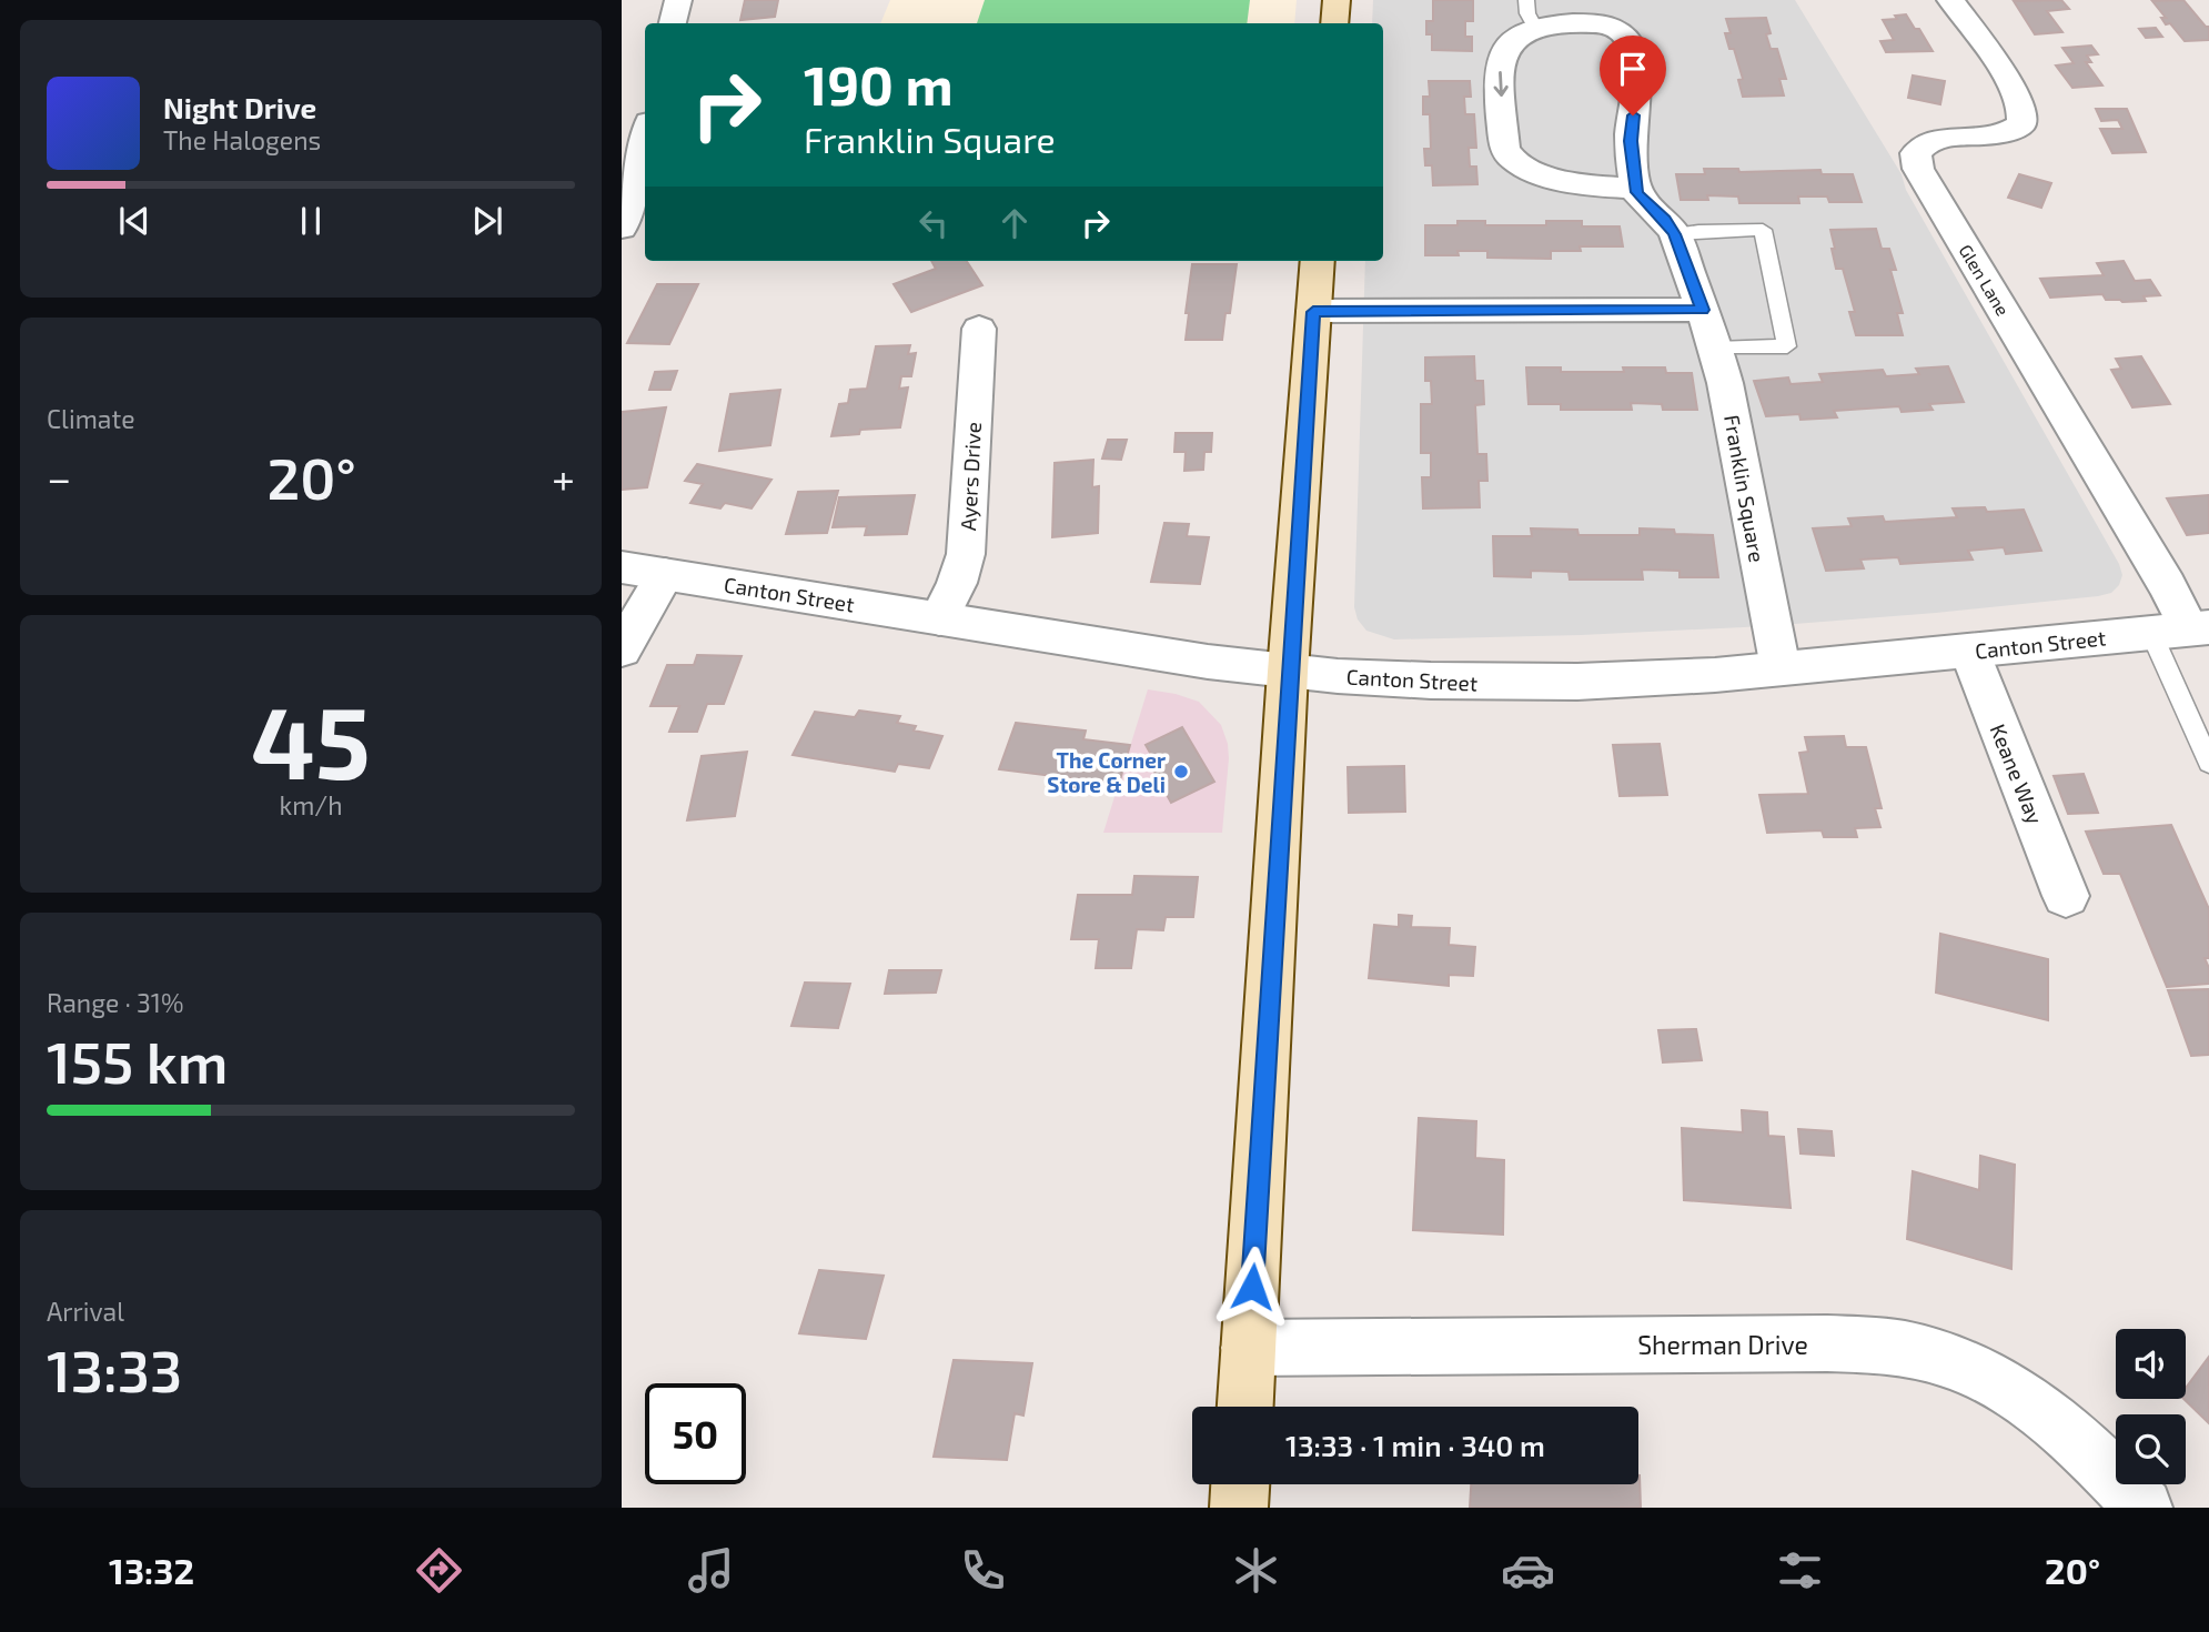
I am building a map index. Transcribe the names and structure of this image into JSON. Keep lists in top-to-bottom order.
{
  "streets": {
    "street": [
      "Glen Lane",
      "Ayers Drive",
      "Franklin Square",
      "Canton Street",
      "Keane Way",
      "Sherman Drive"
    ]
  },
  "crossings": [
    ["Glen Lane", "Canton Street"],
    ["Ayers Drive", "Canton Street"],
    ["Franklin Square", "Canton Street"],
    ["Canton Street", "Keane Way"]
  ],
  "places": ["The Corner Store & Deli"],
  "page": {
    "turn": ["190 m", "Franklin Square"],
    "song": ["Night Drive", "The Halogens"],
    "tile": [
      "Climate",
      ["45", "km/h"],
      ["Range · 31%", "155 km"],
      ["Arrival", "13:33"]
    ],
    "heat": ["−", "20°", "+"],
    "limit": "50",
    "trip": "13:33 · 1 min · 340 m",
    "tabs": ["13:32", "20°"]
  }
}
